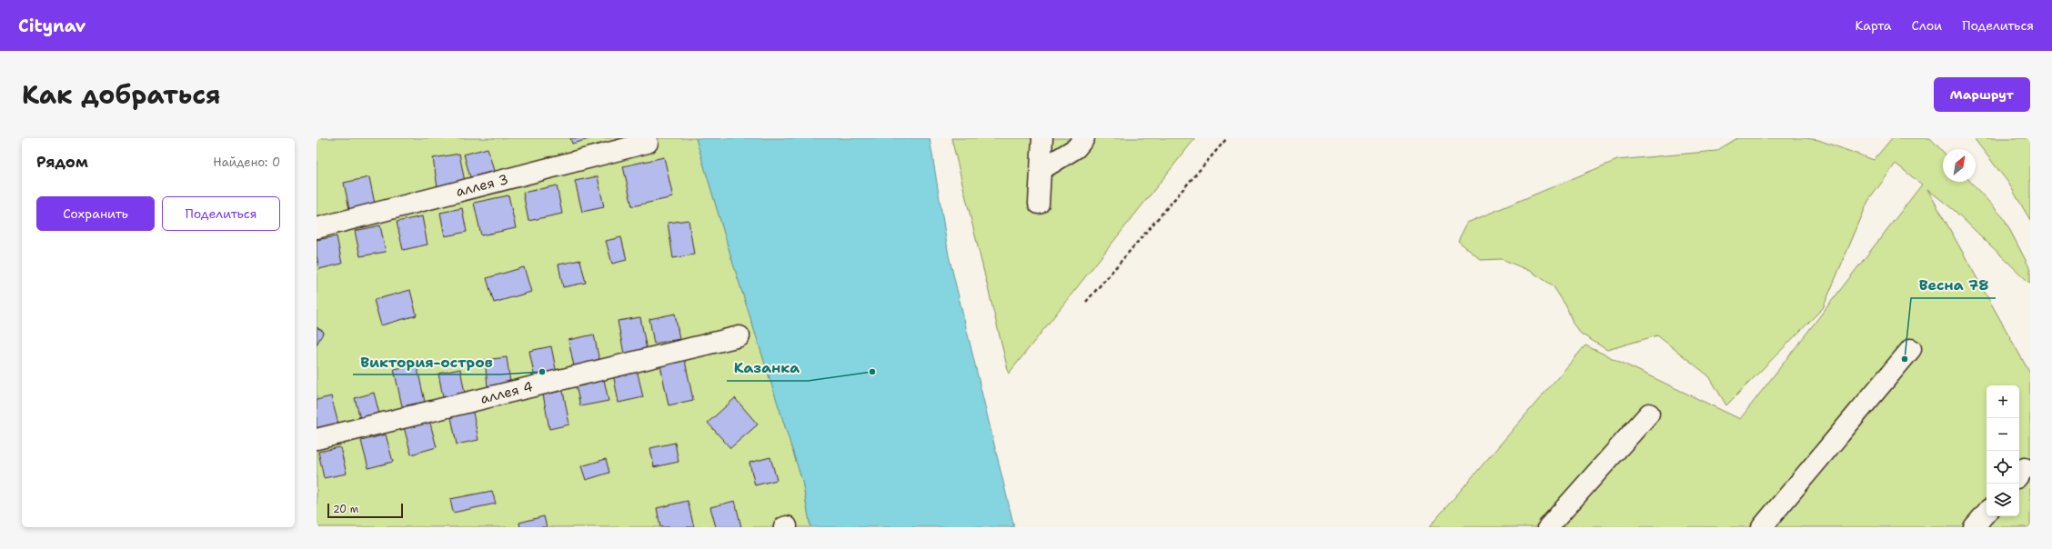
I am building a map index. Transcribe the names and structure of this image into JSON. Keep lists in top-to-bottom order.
{
  "streets": {
    "lane": ["аллея 3", "аллея 4"]
  },
  "places": ["Весна 78", "Виктория-остров", "Казанка"],
  "scale_bar": "20 m",
  "north": "top right",
  "page": {
    "header": "Citynav",
    "nav": ["Карта", "Слои", "Поделиться"],
    "title": "Как добраться",
    "buttons": [
      "Маршрут",
      ["Сохранить", "Поделиться"]
    ],
    "heading": ["Рядом", "Найдено: 0"],
    "map_buttons": ["+", "−"],
    "scale": "20 m"
  }
}
